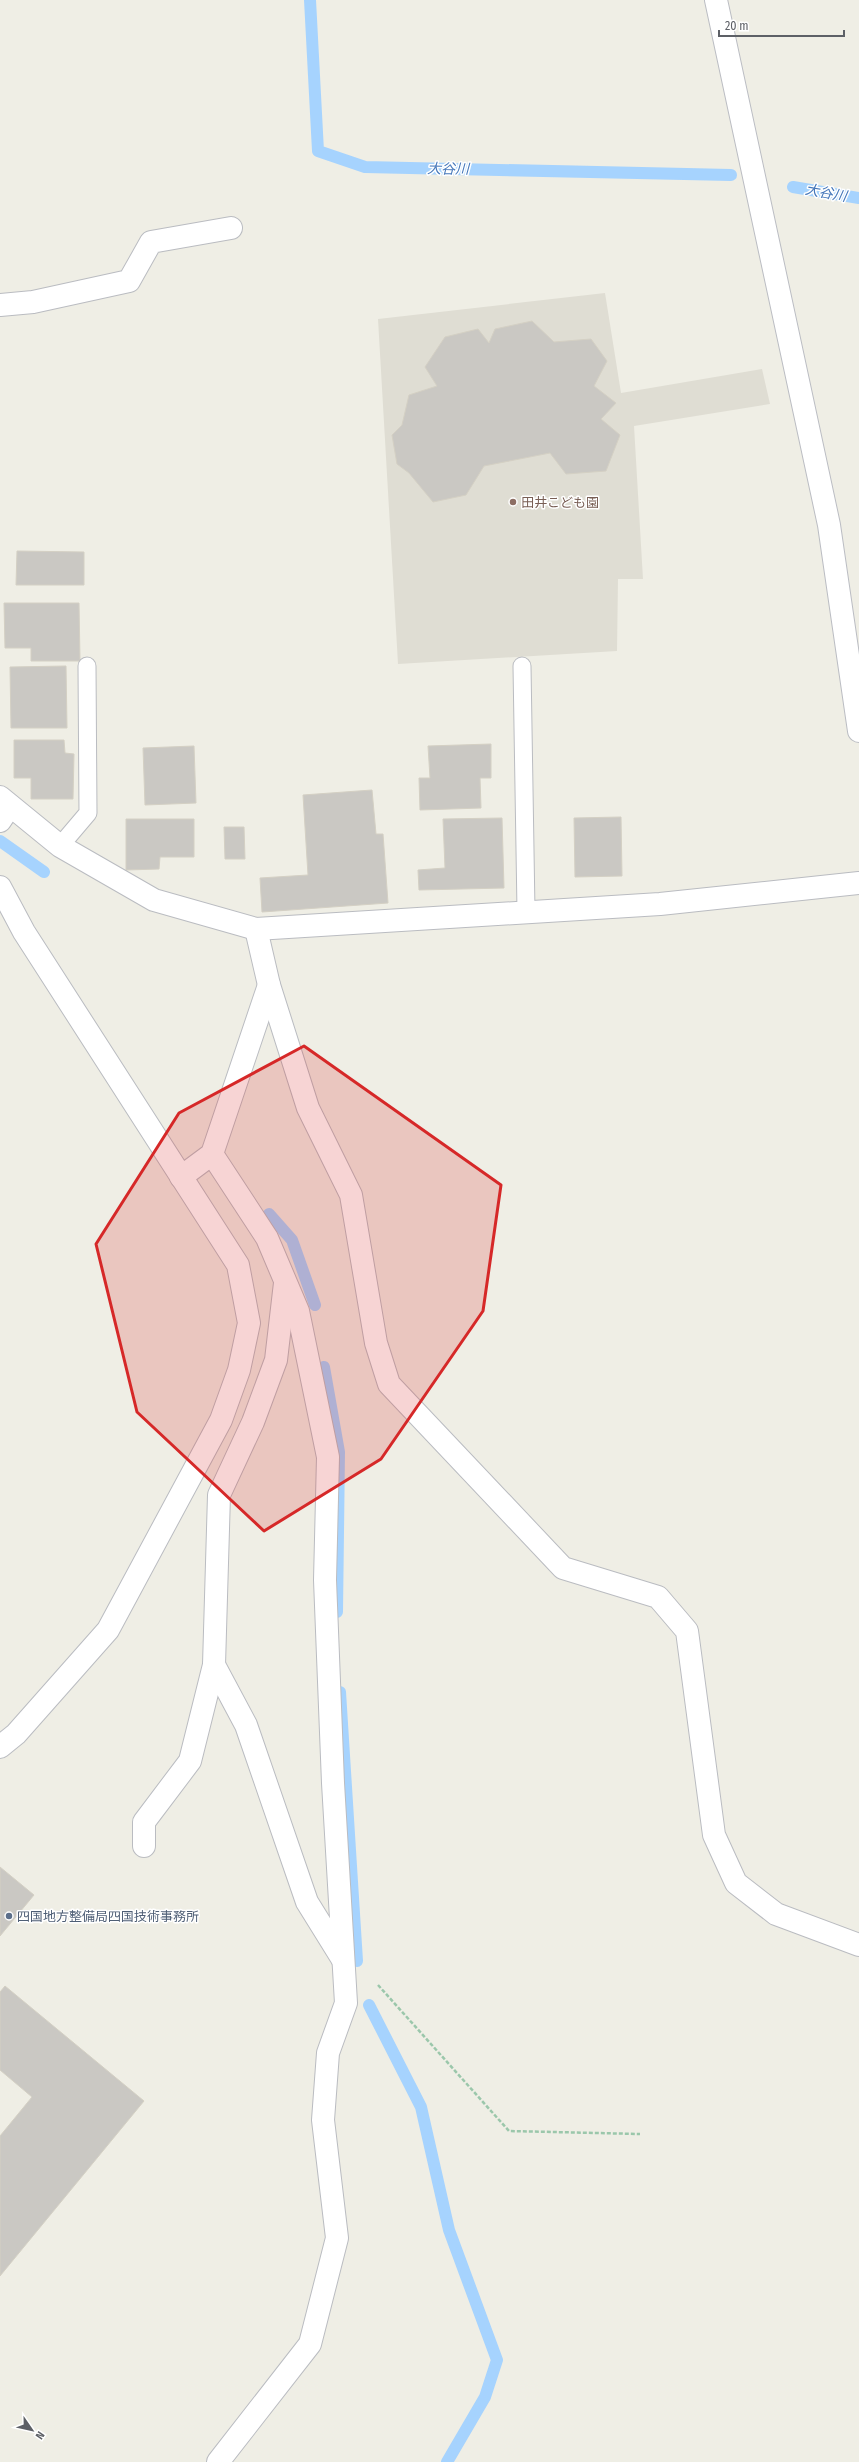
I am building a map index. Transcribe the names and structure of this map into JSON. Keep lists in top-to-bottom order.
{
  "water": ["大谷川"],
  "places": ["田井こども園", "四国地方整備局四国技術事務所"],
  "scale_bar": "20 m",
  "north": "bottom right"
}
